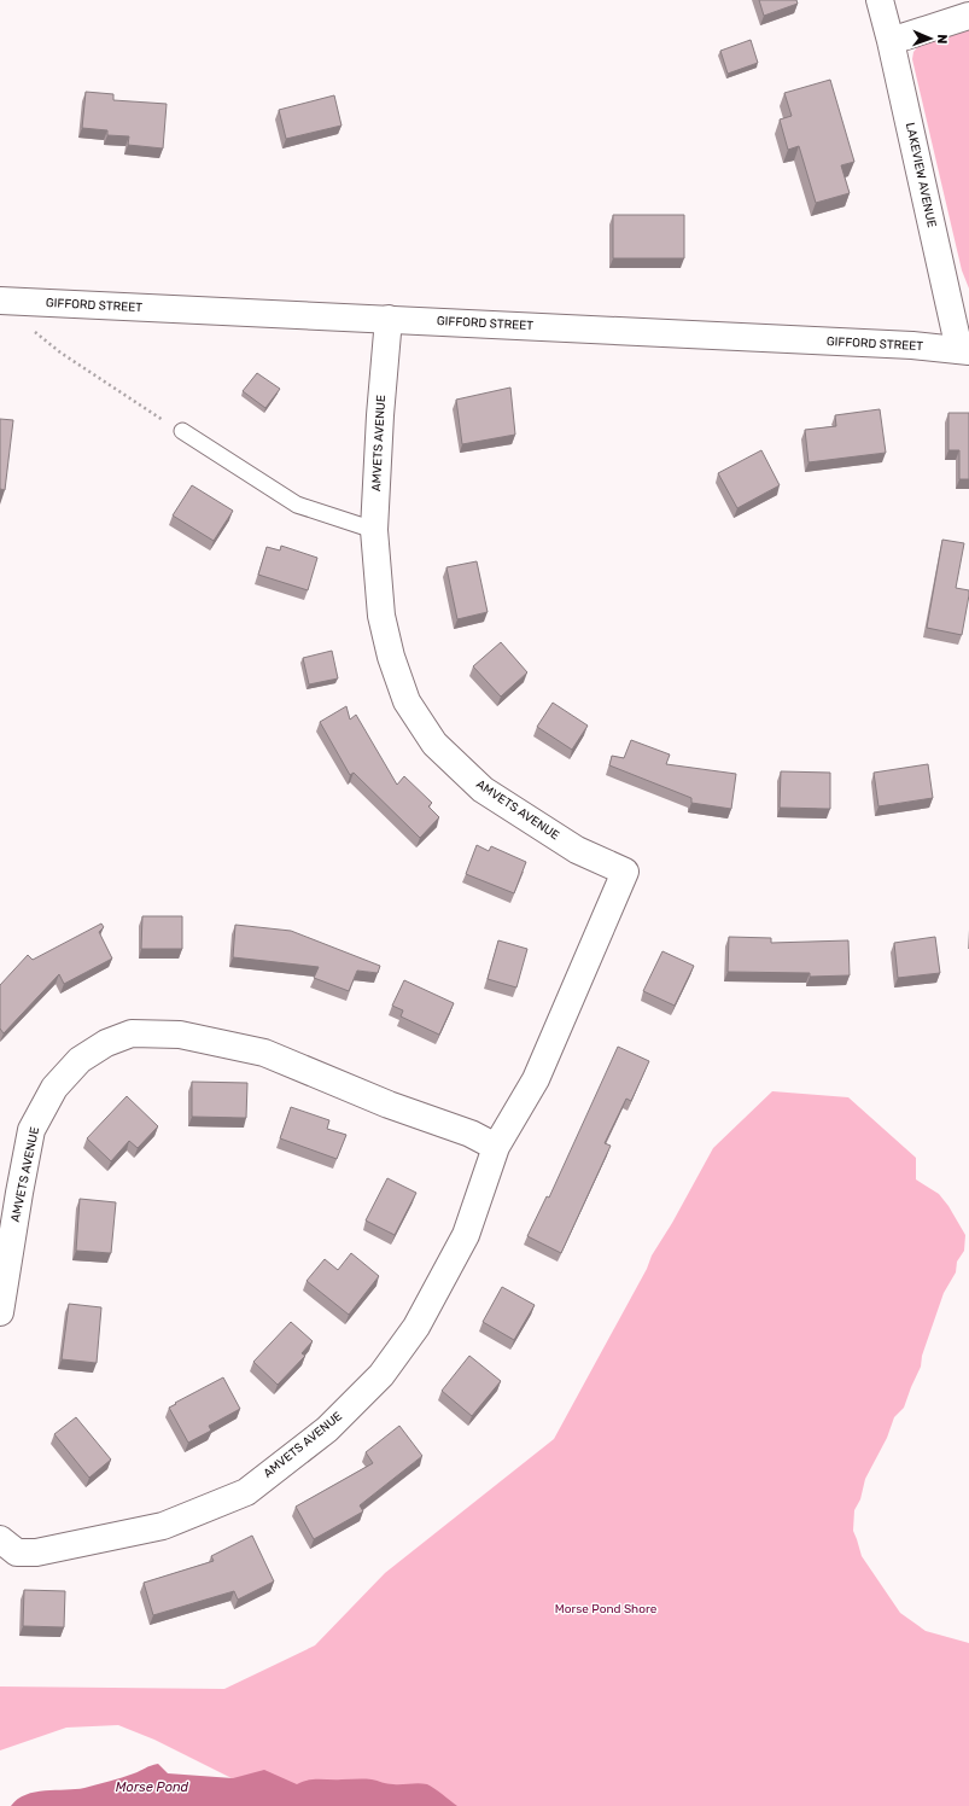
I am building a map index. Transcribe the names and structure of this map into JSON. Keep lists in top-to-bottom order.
{
  "streets": {
    "street": ["LAKEVIEW AVENUE", "GIFFORD STREET", "AMVETS AVENUE"]
  },
  "crossings": [
    ["LAKEVIEW AVENUE", "GIFFORD STREET"],
    ["GIFFORD STREET", "AMVETS AVENUE"]
  ],
  "water": ["Morse Pond"],
  "parks": ["Morse Pond Shore"],
  "north": "right"
}
